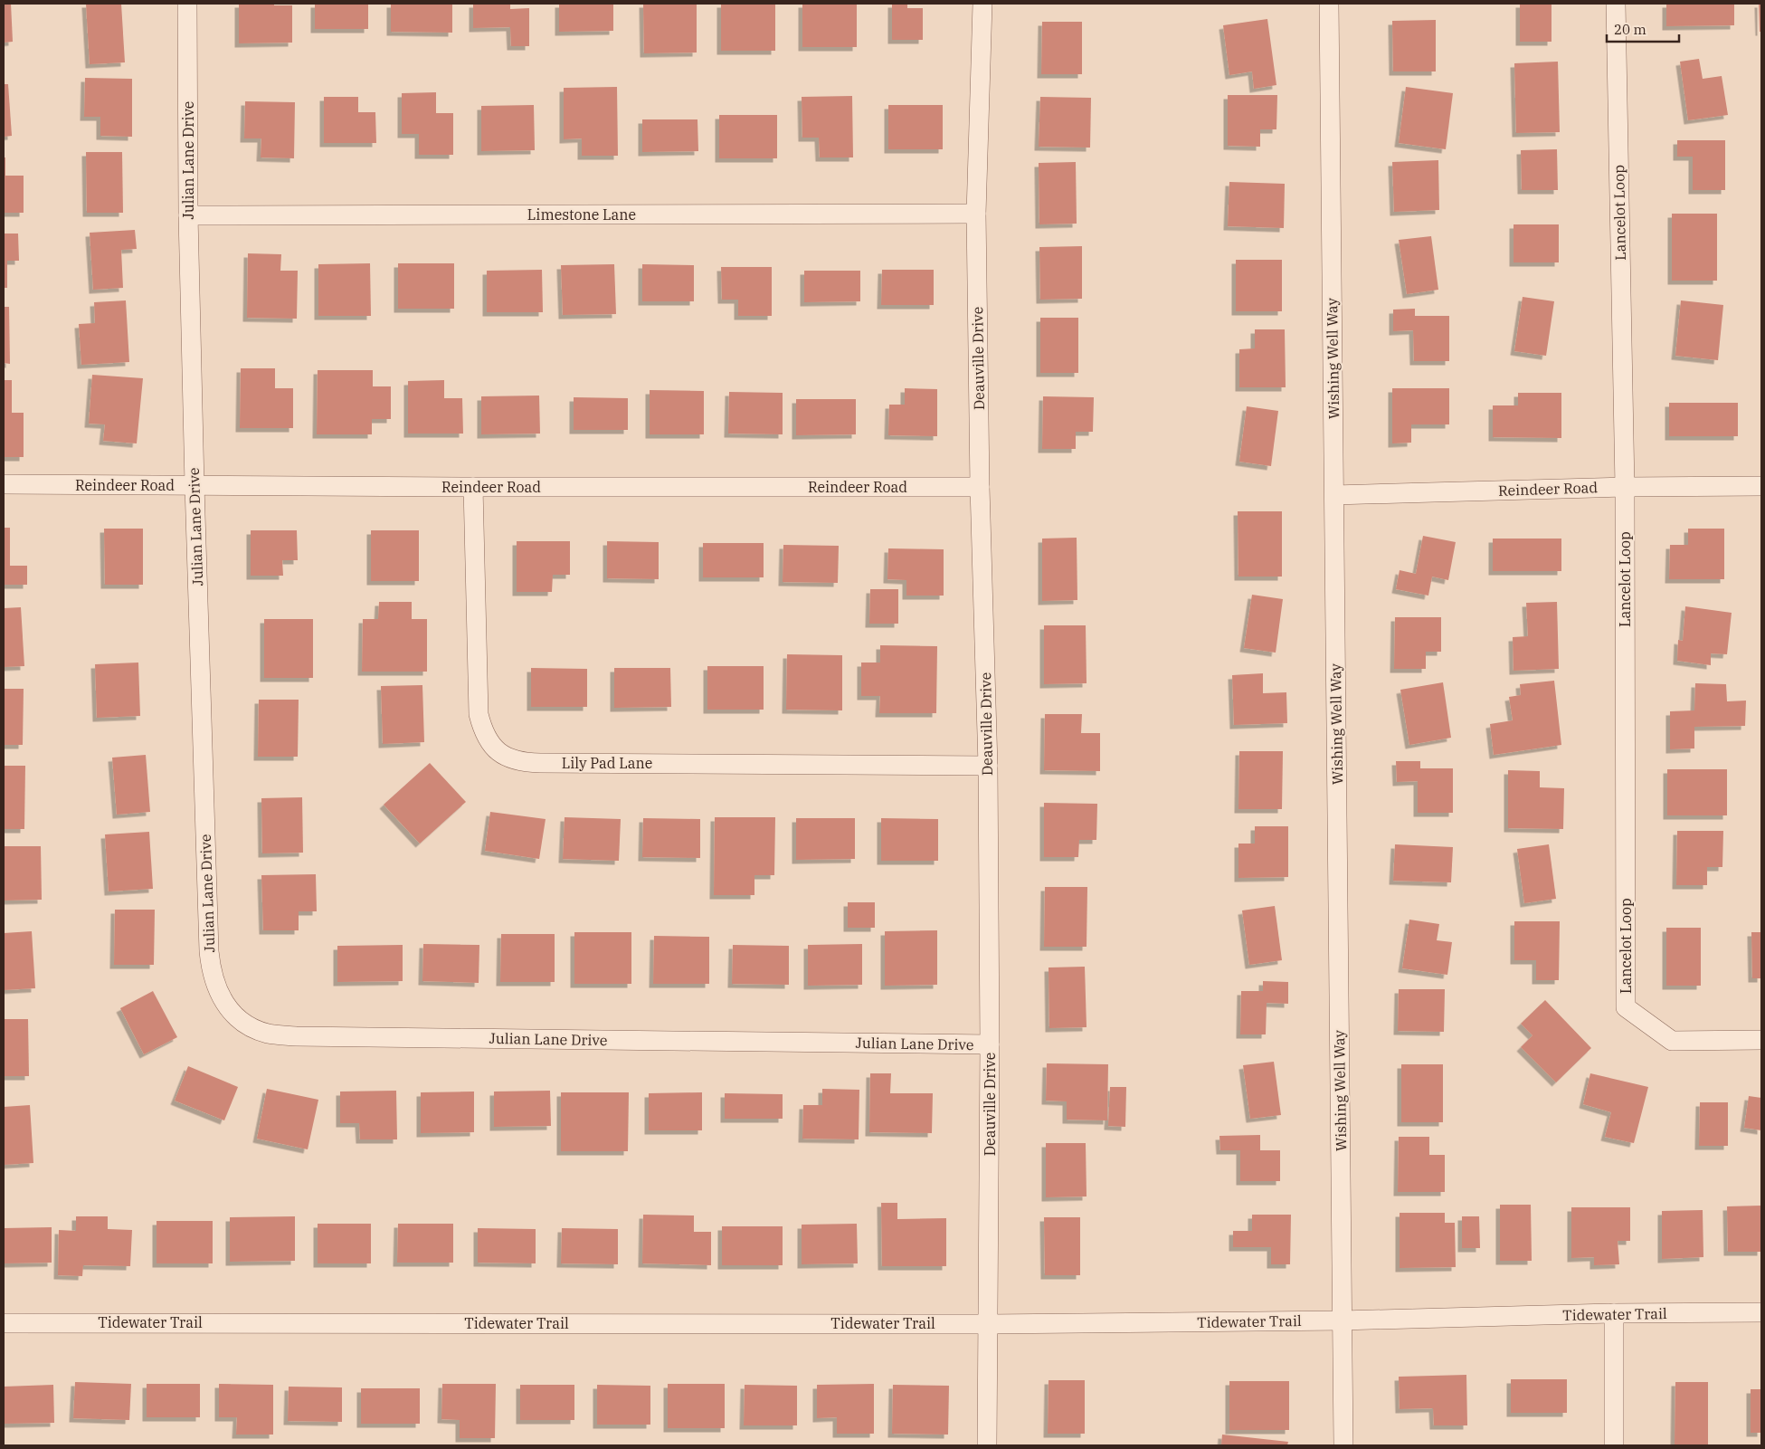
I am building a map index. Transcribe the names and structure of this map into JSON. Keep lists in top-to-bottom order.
{
  "streets": {
    "street": [
      "Julian Lane Drive",
      "Lancelot Loop",
      "Limestone Lane",
      "Deauville Drive",
      "Wishing Well Way",
      "Reindeer Road",
      "Lily Pad Lane",
      "Tidewater Trail"
    ]
  },
  "crossings": [
    ["Julian Lane Drive", "Limestone Lane"],
    ["Julian Lane Drive", "Deauville Drive"],
    ["Julian Lane Drive", "Reindeer Road"],
    ["Lancelot Loop", "Reindeer Road"],
    ["Limestone Lane", "Deauville Drive"],
    ["Deauville Drive", "Reindeer Road"],
    ["Deauville Drive", "Lily Pad Lane"],
    ["Deauville Drive", "Tidewater Trail"],
    ["Wishing Well Way", "Reindeer Road"],
    ["Wishing Well Way", "Tidewater Trail"],
    ["Reindeer Road", "Lily Pad Lane"]
  ],
  "scale_bar": "20 m"
}
